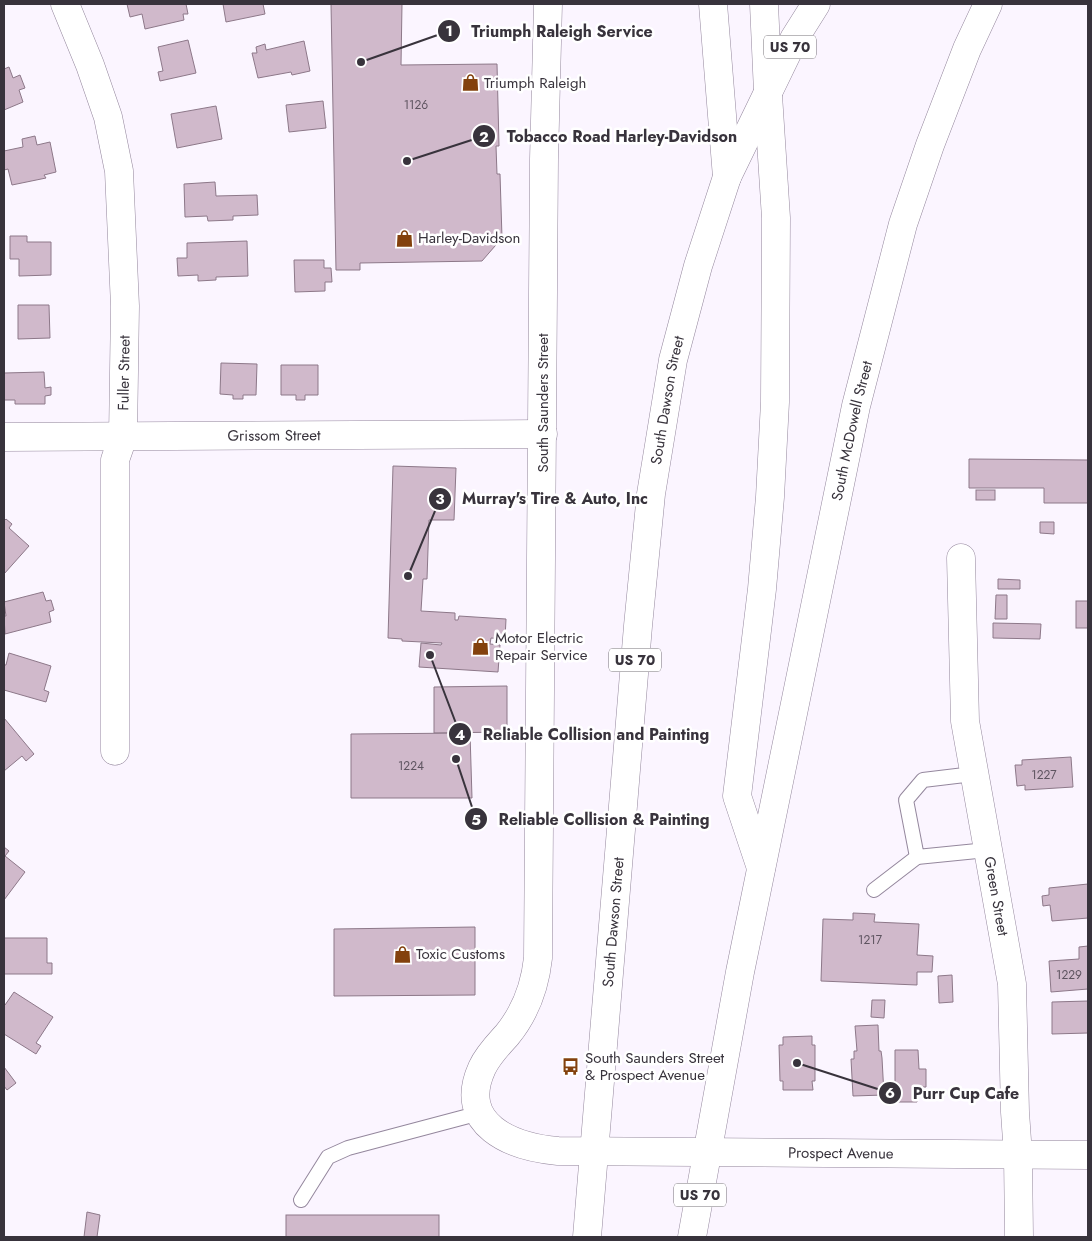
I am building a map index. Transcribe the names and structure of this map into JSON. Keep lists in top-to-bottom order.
{
  "streets": {
    "street": [
      "US 70",
      "Fuller Street",
      "South Dawson Street",
      "South Saunders Street",
      "South McDowell Street",
      "Grissom Street",
      "Green Street",
      "Prospect Avenue"
    ]
  },
  "crossings": [
    ["US 70", "South Dawson Street"],
    ["US 70", "South McDowell Street"],
    ["US 70", "Prospect Avenue"],
    ["Fuller Street", "Grissom Street"],
    ["South Dawson Street", "Prospect Avenue"],
    ["South Saunders Street", "Grissom Street"],
    ["Green Street", "Prospect Avenue"]
  ],
  "places": {
    "other": [
      "Triumph Raleigh Service",
      "Tobacco Road Harley-Davidson",
      "Murray's Tire & Auto, Inc",
      "Reliable Collision and Painting",
      "Reliable Collision & Painting",
      "Purr Cup Cafe"
    ],
    "shop": [
      "Triumph Raleigh",
      "Harley-Davidson",
      "Motor Electric Repair Service",
      "Toxic Customs"
    ],
    "bus stop": ["South Saunders Street & Prospect Avenue"]
  },
  "house_numbers": [
    "1126",
    "1224",
    "1227",
    "1217",
    "1229"
  ]
}
